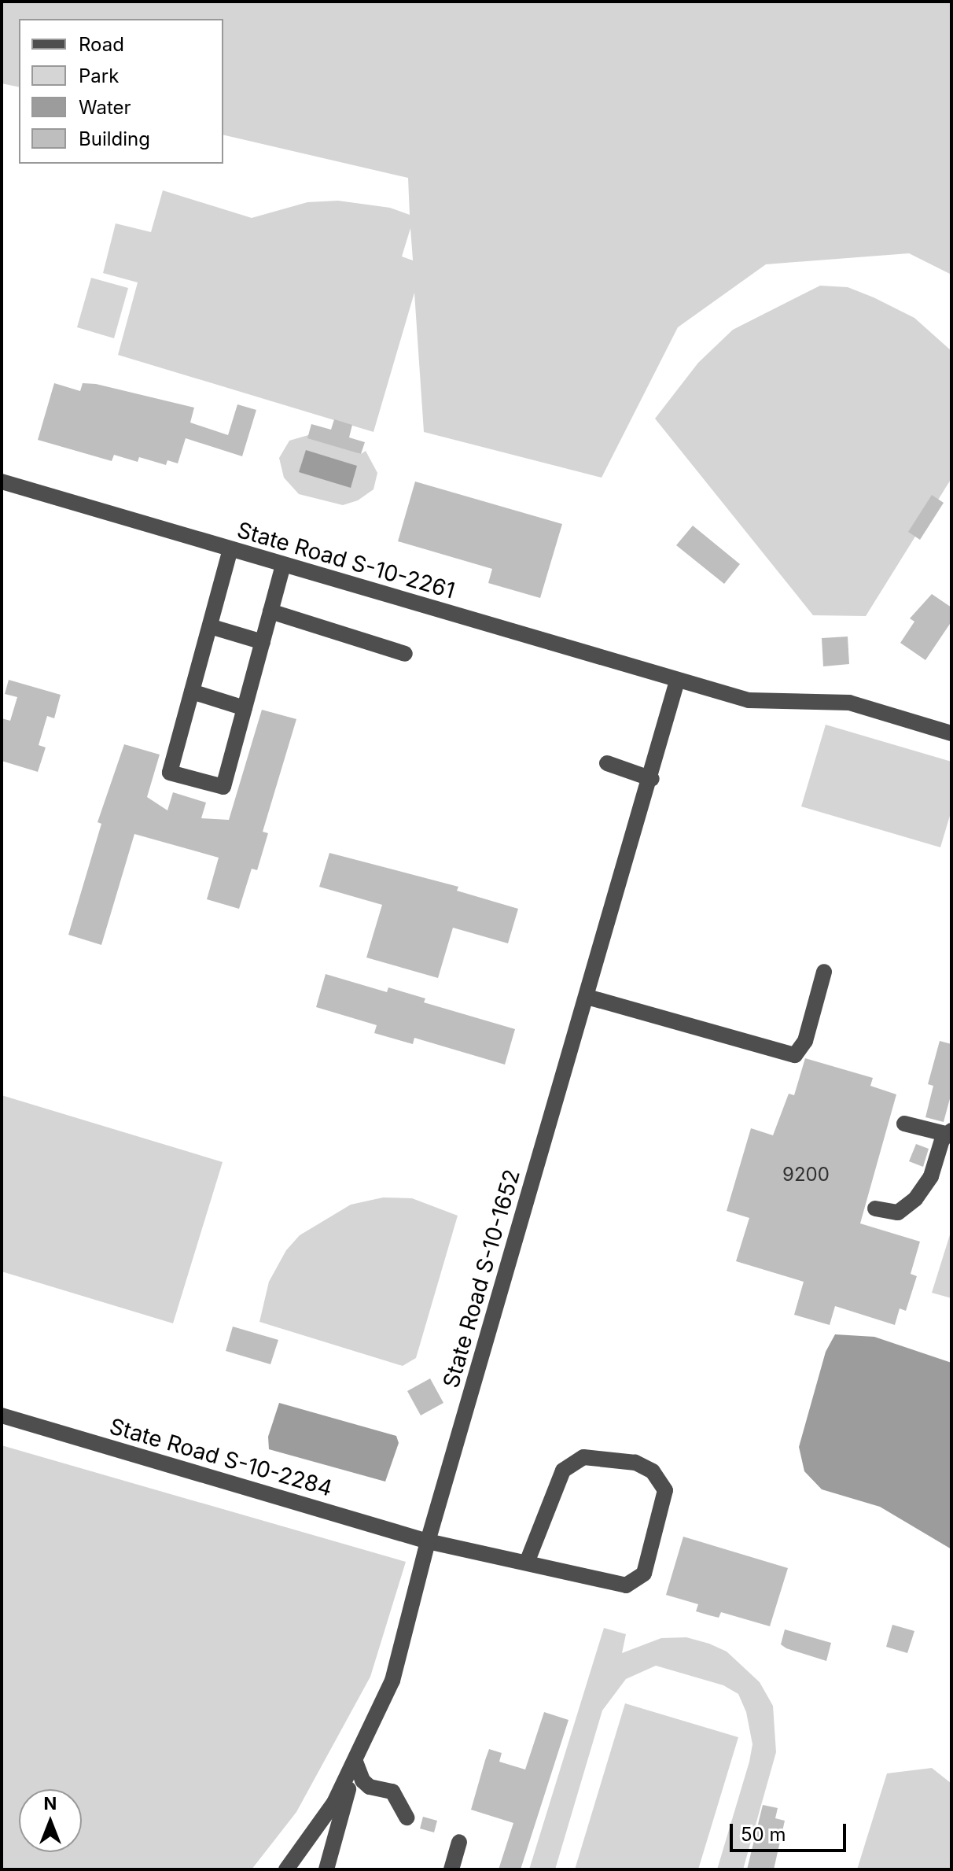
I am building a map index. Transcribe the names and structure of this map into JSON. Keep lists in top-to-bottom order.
{
  "streets": {
    "street": ["State Road S-10-2261", "State Road S-10-1652", "State Road S-10-2284"]
  },
  "crossings": [
    ["State Road S-10-2261", "State Road S-10-1652"],
    ["State Road S-10-1652", "State Road S-10-2284"]
  ],
  "house_numbers": ["9200"],
  "legend": [
    "Road",
    "Park",
    "Water",
    "Building"
  ],
  "scale_bar": "50 m",
  "north": "top"
}
